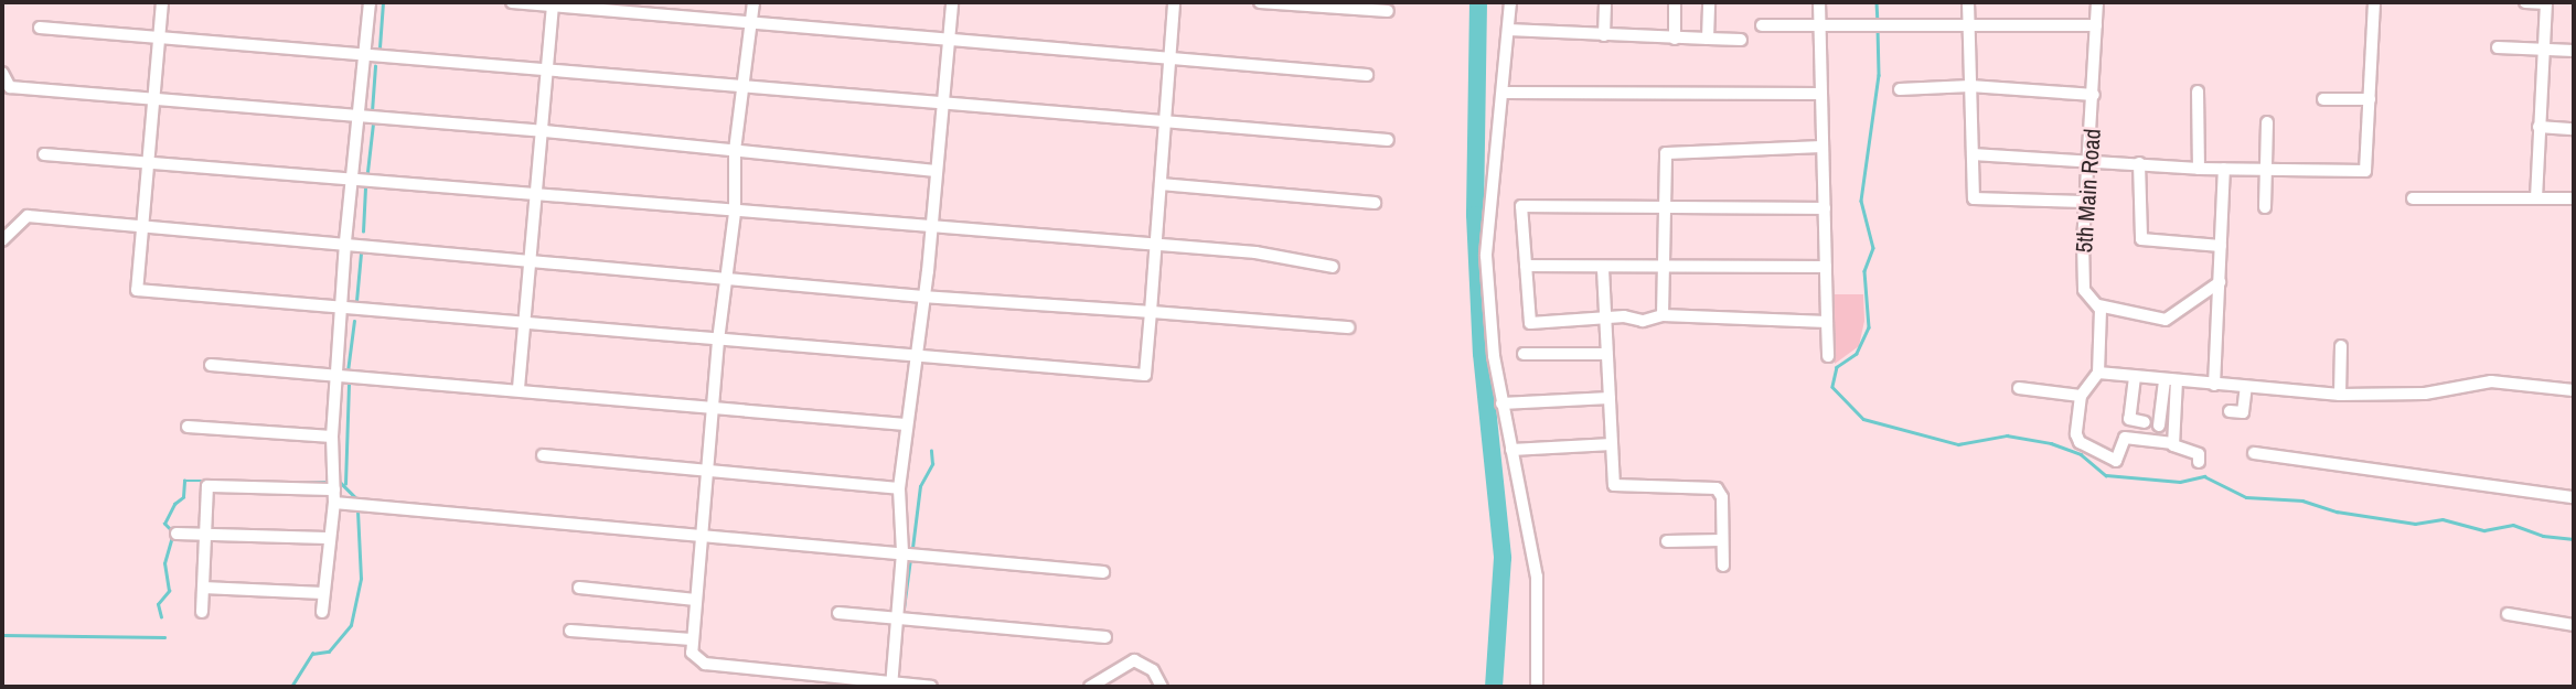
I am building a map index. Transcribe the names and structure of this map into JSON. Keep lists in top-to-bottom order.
{
  "streets": {
    "street": ["5th Main Road"]
  }
}
